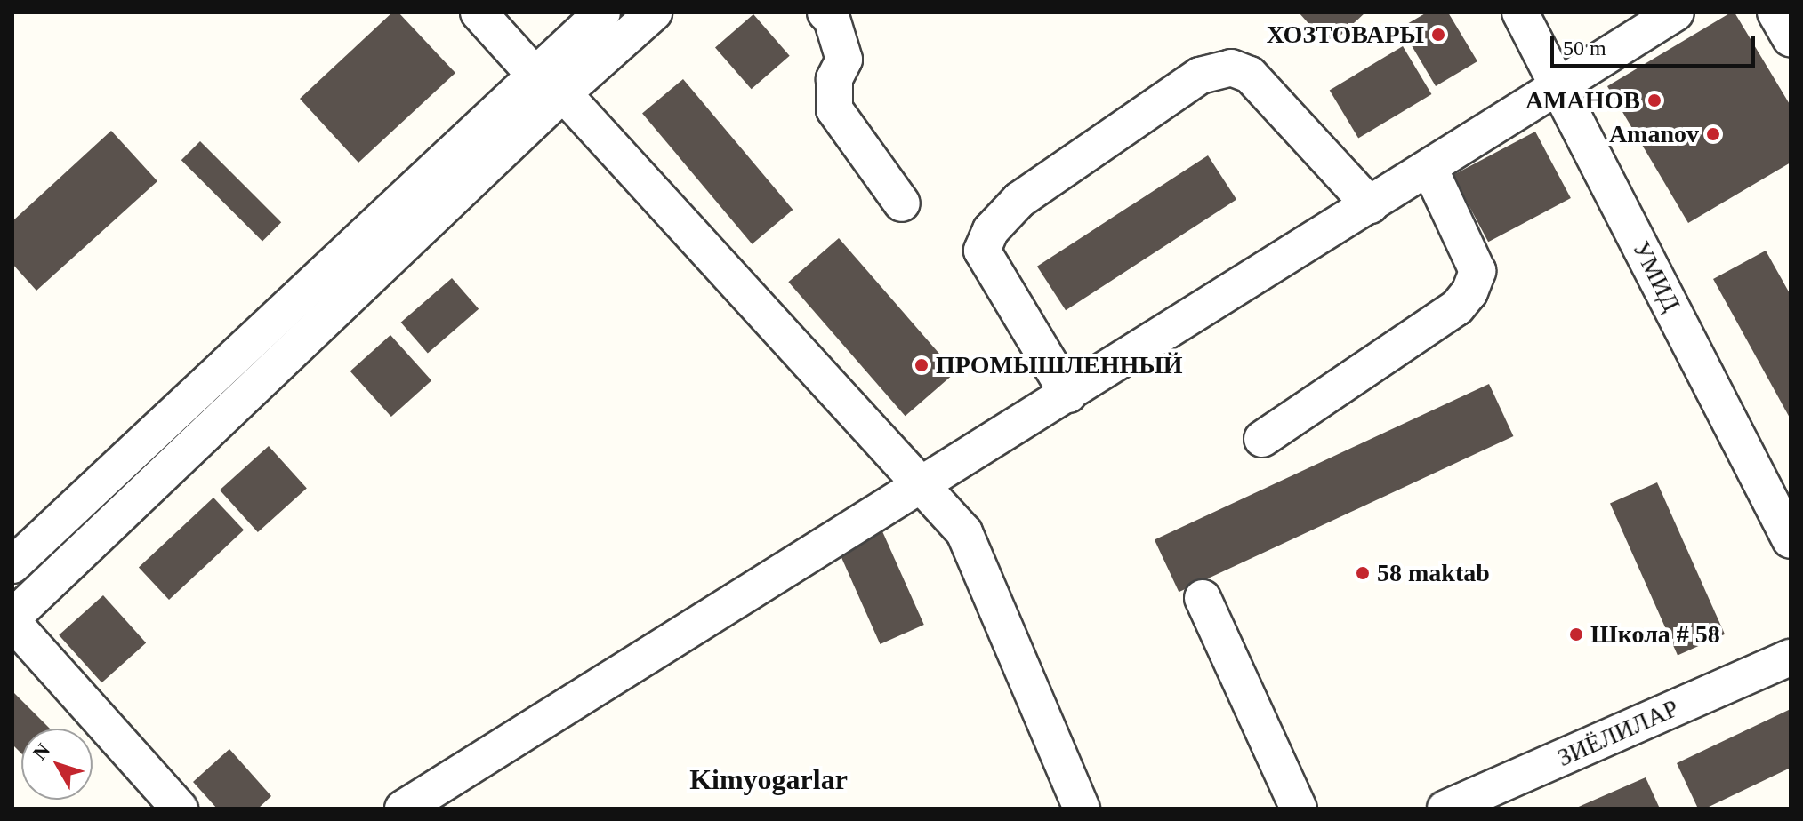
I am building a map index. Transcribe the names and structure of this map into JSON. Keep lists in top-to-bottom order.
{
  "streets": {
    "street": ["УМИД", "ЗИЁЛИЛАР"]
  },
  "districts": ["Kimyogarlar"],
  "places": [
    "ХОЗТОВАРЫ",
    "АМАНОВ",
    "Amanov",
    "ПРОМЫШЛЕННЫЙ",
    "58 maktab",
    "Школа # 58"
  ],
  "scale_bar": "50 m",
  "north": "top left"
}
